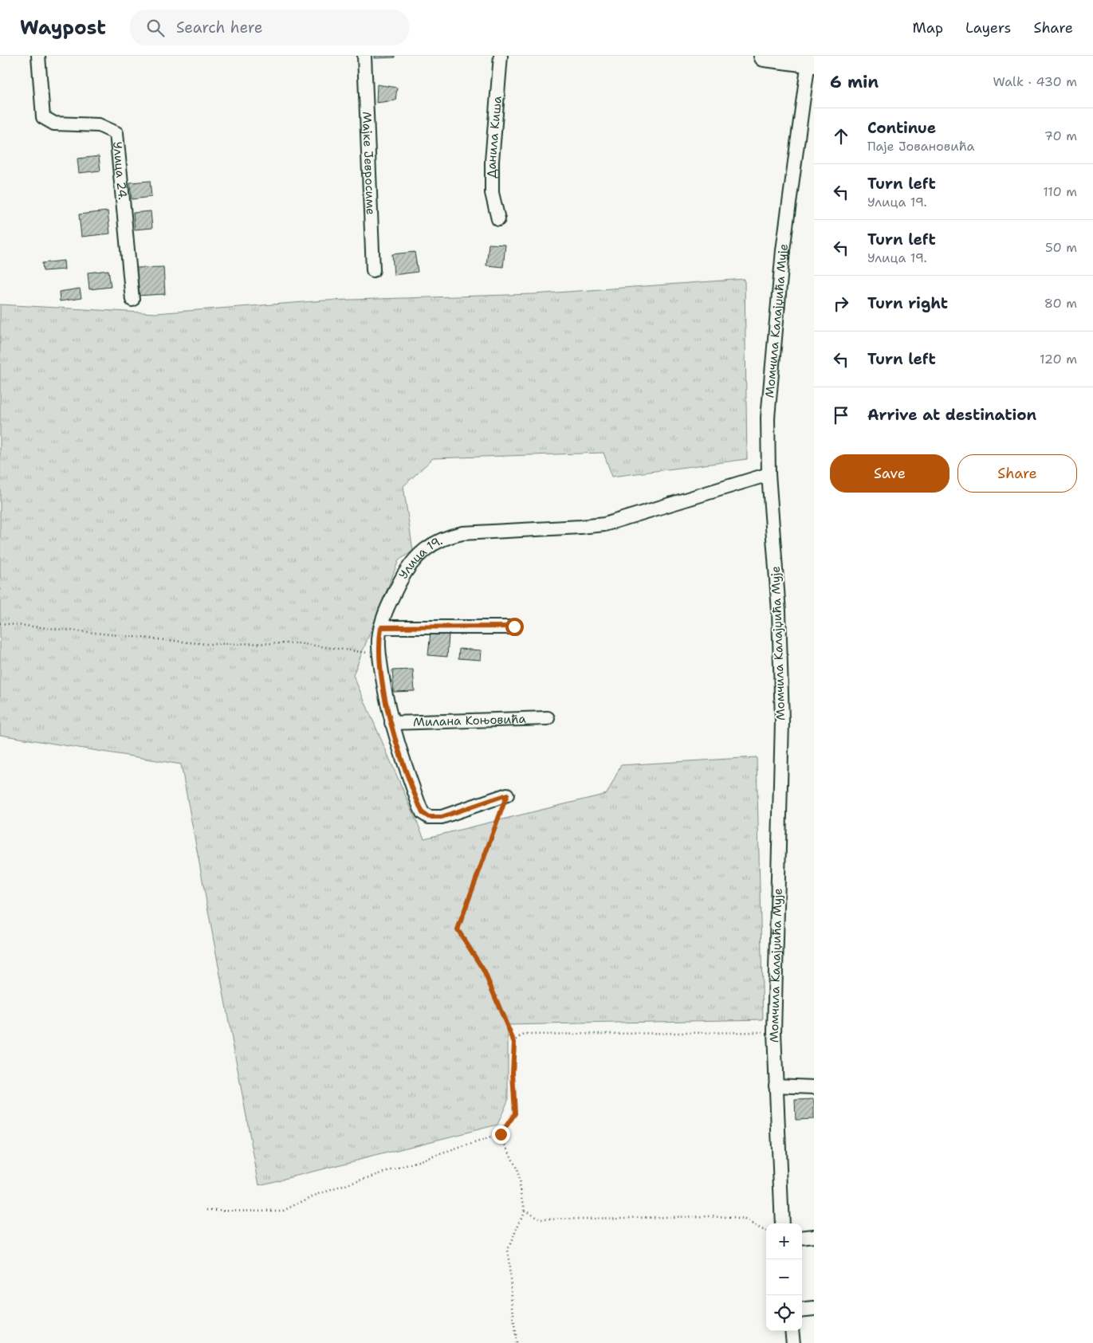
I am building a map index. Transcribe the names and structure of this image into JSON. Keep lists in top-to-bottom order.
{
  "streets": {
    "street": [
      "Данила Киша",
      "Мајке Јевросиме",
      "Улица 24.",
      "Момчила Калајџића Мује",
      "Улица 19.",
      "Милана Коњовића"
    ]
  },
  "crossings": [
    ["Момчила Калајџића Мује", "Улица 19."],
    ["Улица 19.", "Милана Коњовића"]
  ],
  "page": {
    "header": "Waypost",
    "search": "Search here",
    "nav": ["Map", "Layers", "Share"],
    "heading": ["6 min", "Walk · 430 m"],
    "list": [
      ["Continue", "Паје Јовановића", "70 m"],
      ["Turn left", "Улица 19.", "110 m"],
      ["Turn left", "Улица 19.", "50 m"],
      ["Turn right", "80 m"],
      ["Turn left", "120 m"],
      "Arrive at destination"
    ],
    "buttons": ["Save", "Share"],
    "map_buttons": ["+", "−"]
  }
}
